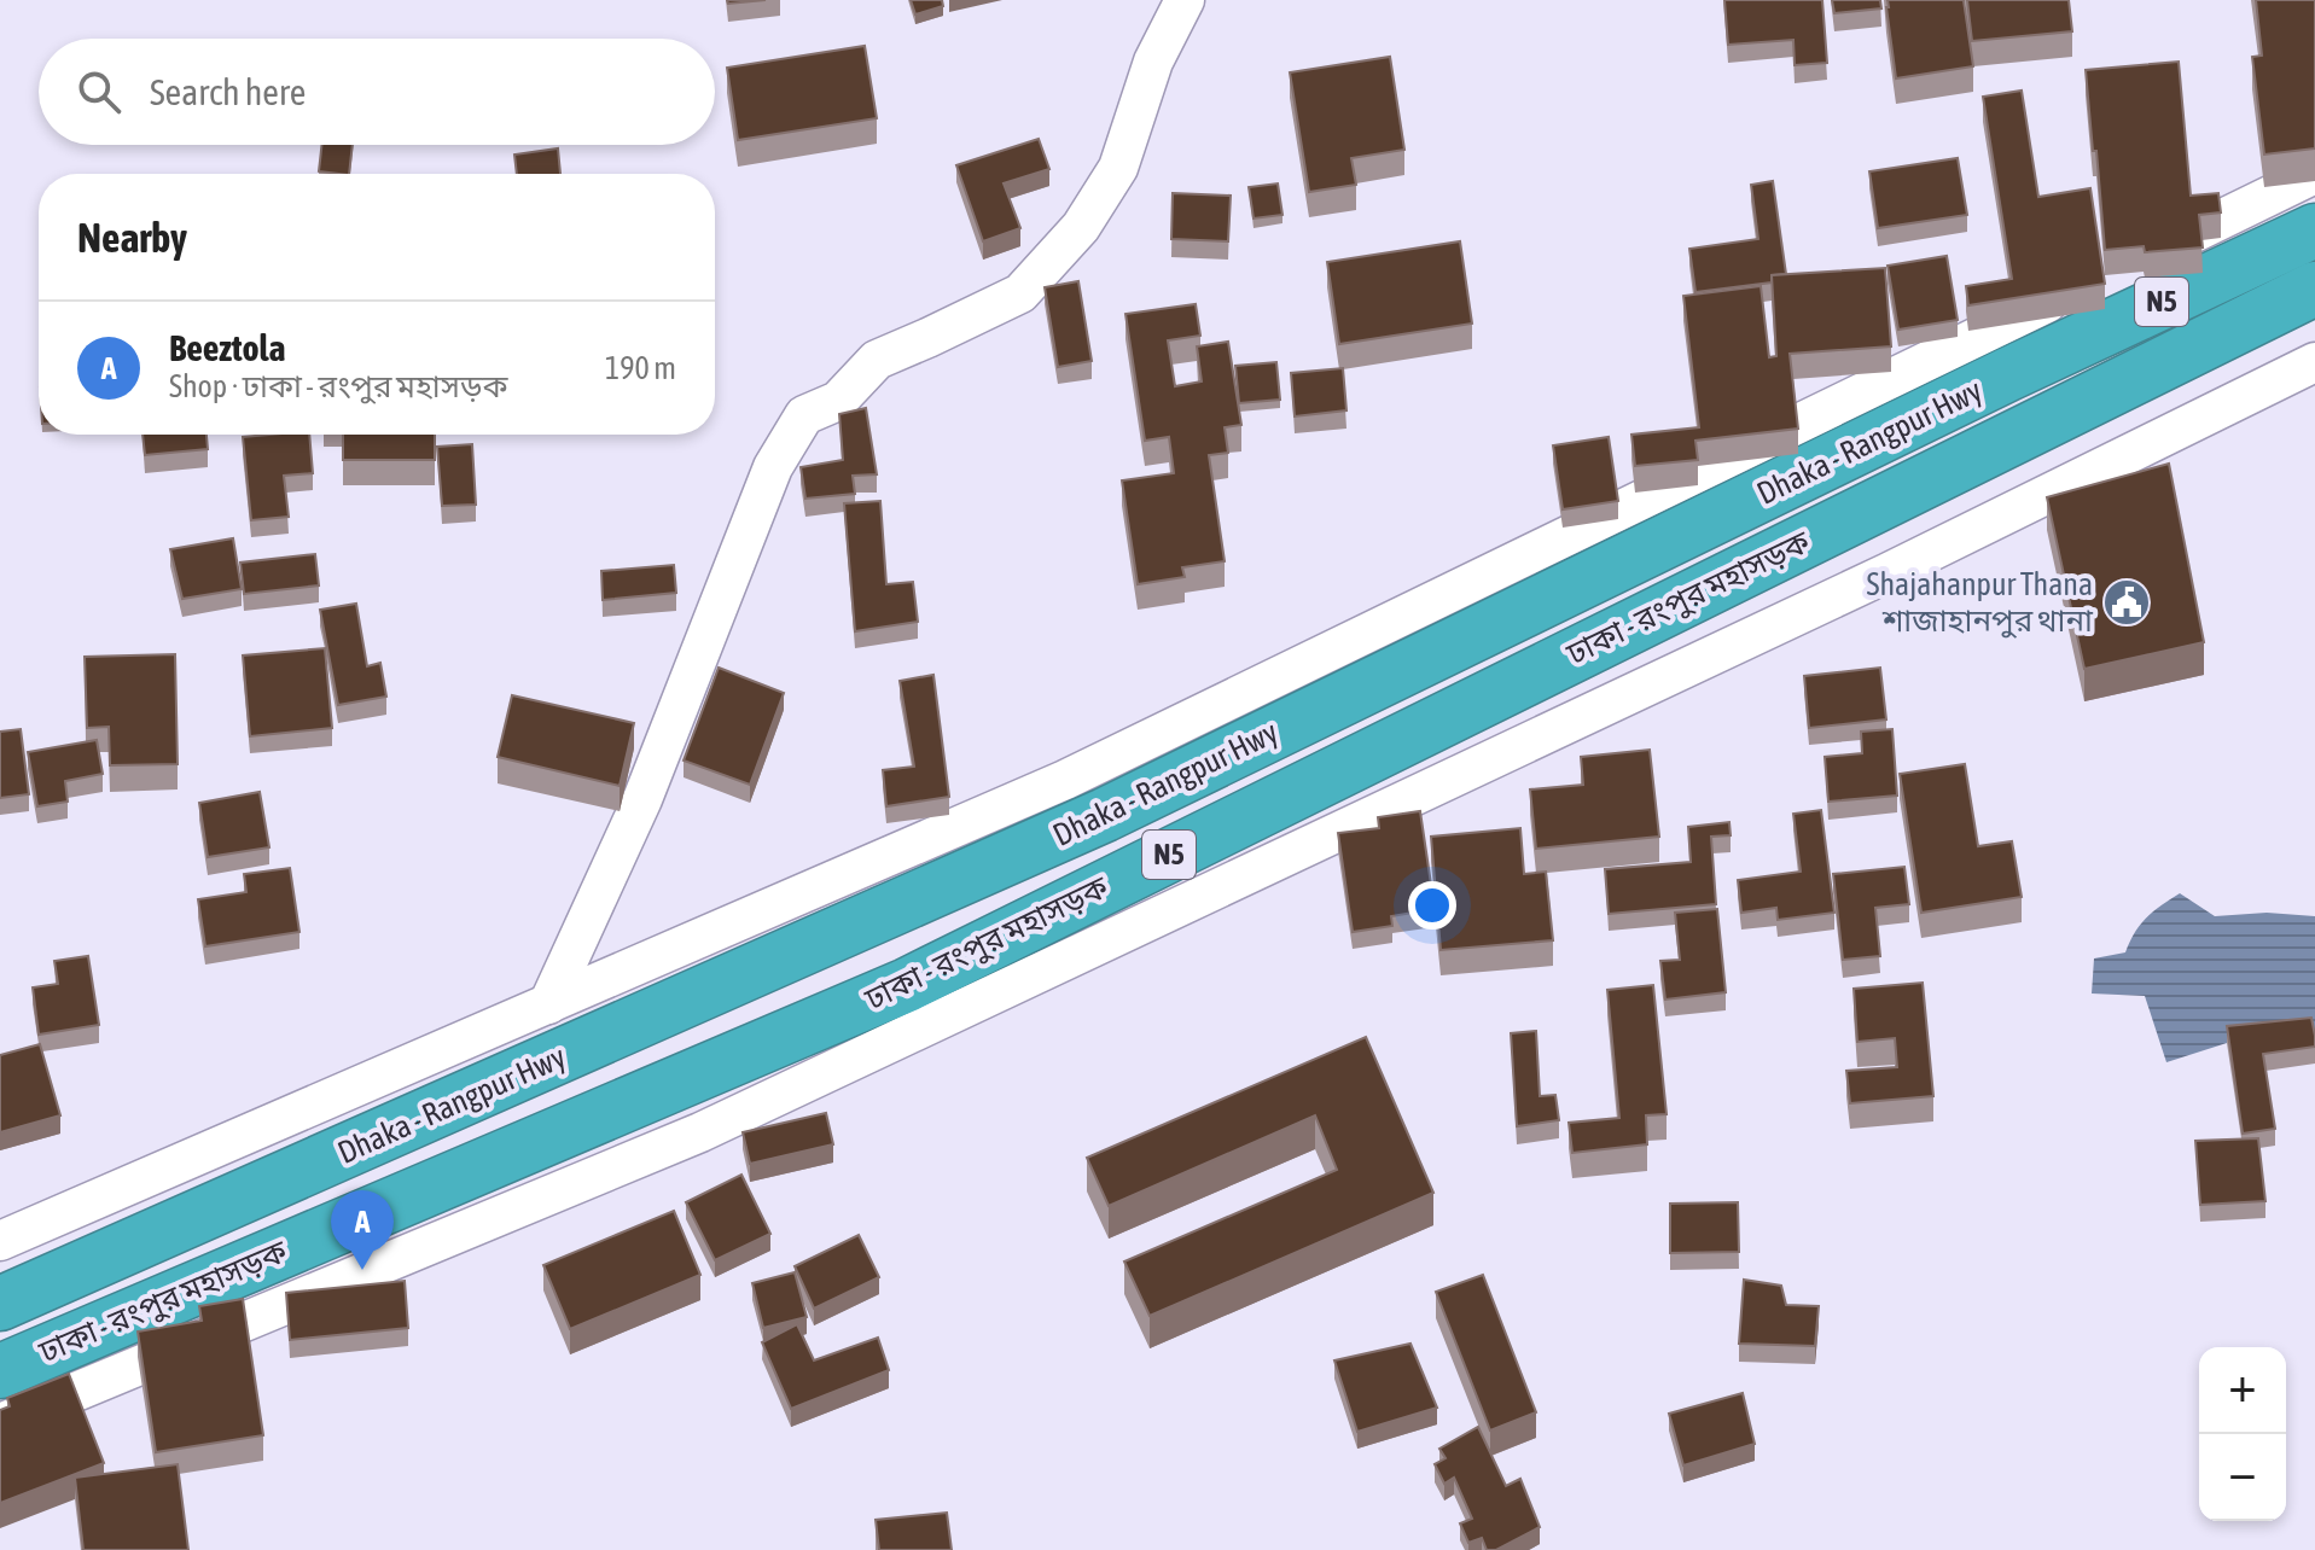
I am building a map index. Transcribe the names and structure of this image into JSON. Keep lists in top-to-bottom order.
{
  "streets": {
    "highway": ["N5", "Dhaka - Rangpur Hwy", "ঢাকা - রংপুর মহাসড়ক"]
  },
  "places": {
    "public building": ["Shajahanpur Thana শাজাহানপুর থানা"]
  },
  "page": {
    "search": "Search here",
    "heading": "Nearby",
    "list": [
      {
        "mark": "A",
        "name": "Beeztola",
        "note": "Shop · ঢাকা - রংপুর মহাসড়ক",
        "value": "190 m"
      }
    ],
    "pins": "A",
    "map_buttons": ["+", "−"]
  }
}
